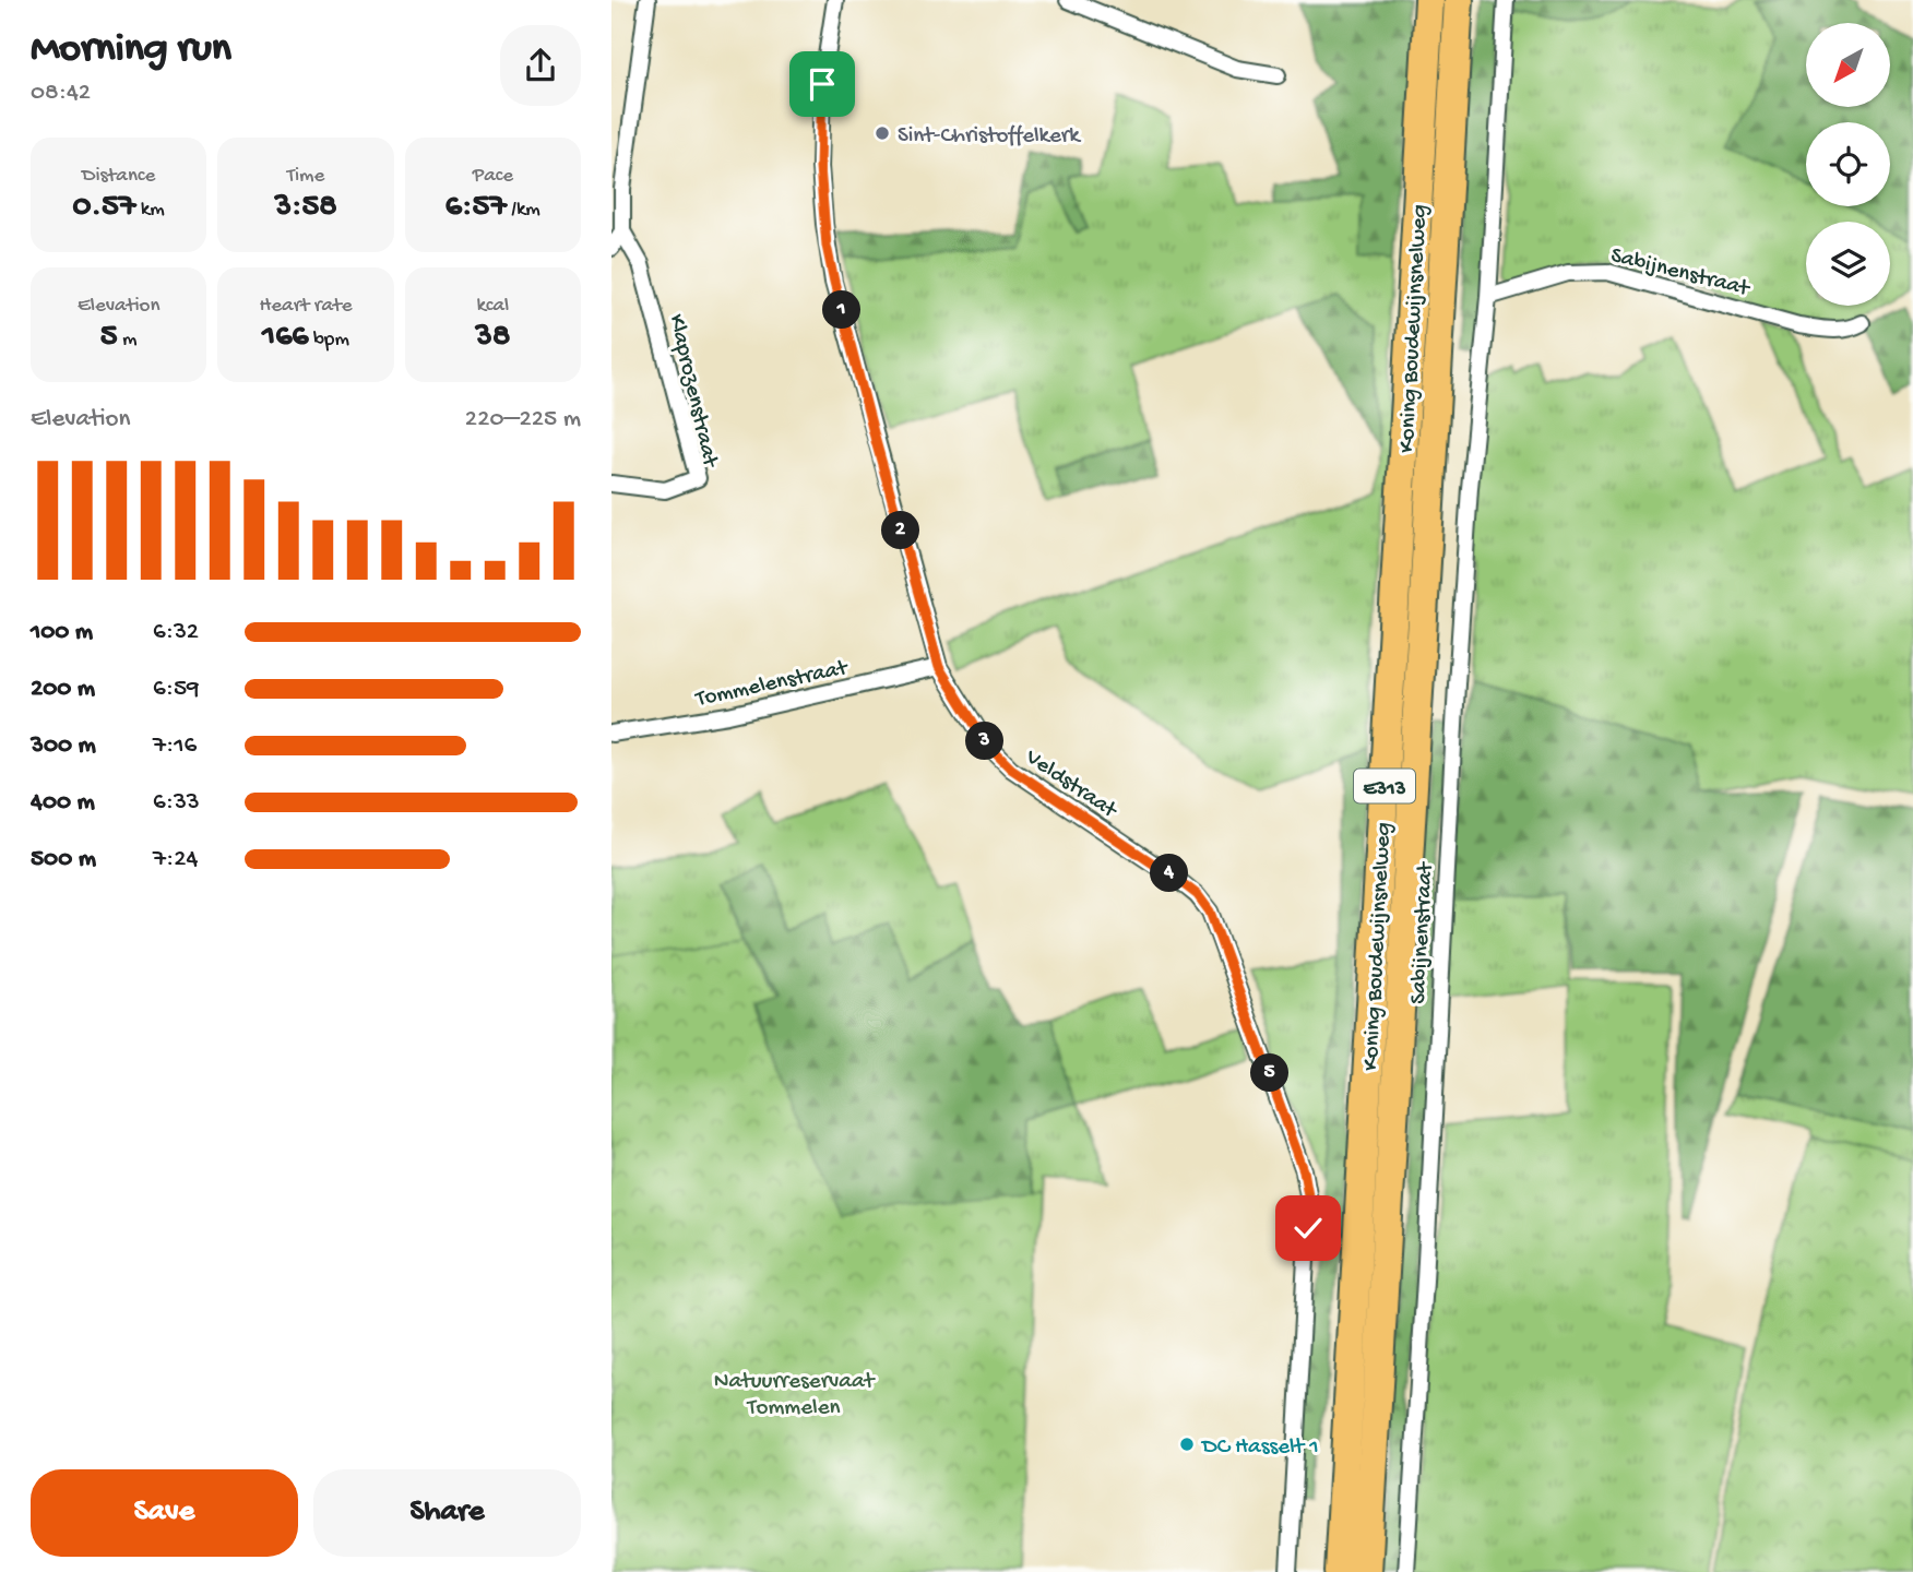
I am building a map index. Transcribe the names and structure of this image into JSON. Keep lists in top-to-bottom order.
{
  "streets": {
    "highway": ["Koning Boudewijnsnelweg", "E313"],
    "street": [
      "Sabijnenstraat",
      "Klaprozenstraat",
      "Tommelenstraat",
      "Veldstraat"
    ]
  },
  "crossings": [
    ["Tommelenstraat", "Veldstraat"]
  ],
  "parks": ["Natuurreservaat Tommelen"],
  "places": ["Sint-Christoffelkerk", "DC Hasselt 1"],
  "north": "bottom left",
  "page": {
    "heading": ["Morning run", "08:42"],
    "stats": [
      ["Distance", "0.57 km"],
      ["Time", "3:58"],
      ["Pace", "6:57 /km"],
      ["Elevation", "5 m"],
      ["Heart rate", "166 bpm"],
      ["kcal", "38"]
    ],
    "pins": [
      "1",
      "2",
      "3",
      "4",
      "5"
    ],
    "chart": ["Elevation", "220–225 m"],
    "list": [
      {
        "name": "100 m",
        "note": "6:32"
      },
      {
        "name": "200 m",
        "note": "6:59"
      },
      {
        "name": "300 m",
        "note": "7:16"
      },
      {
        "name": "400 m",
        "note": "6:33"
      },
      {
        "name": "500 m",
        "note": "7:24"
      }
    ],
    "buttons": ["Save", "Share"]
  }
}
